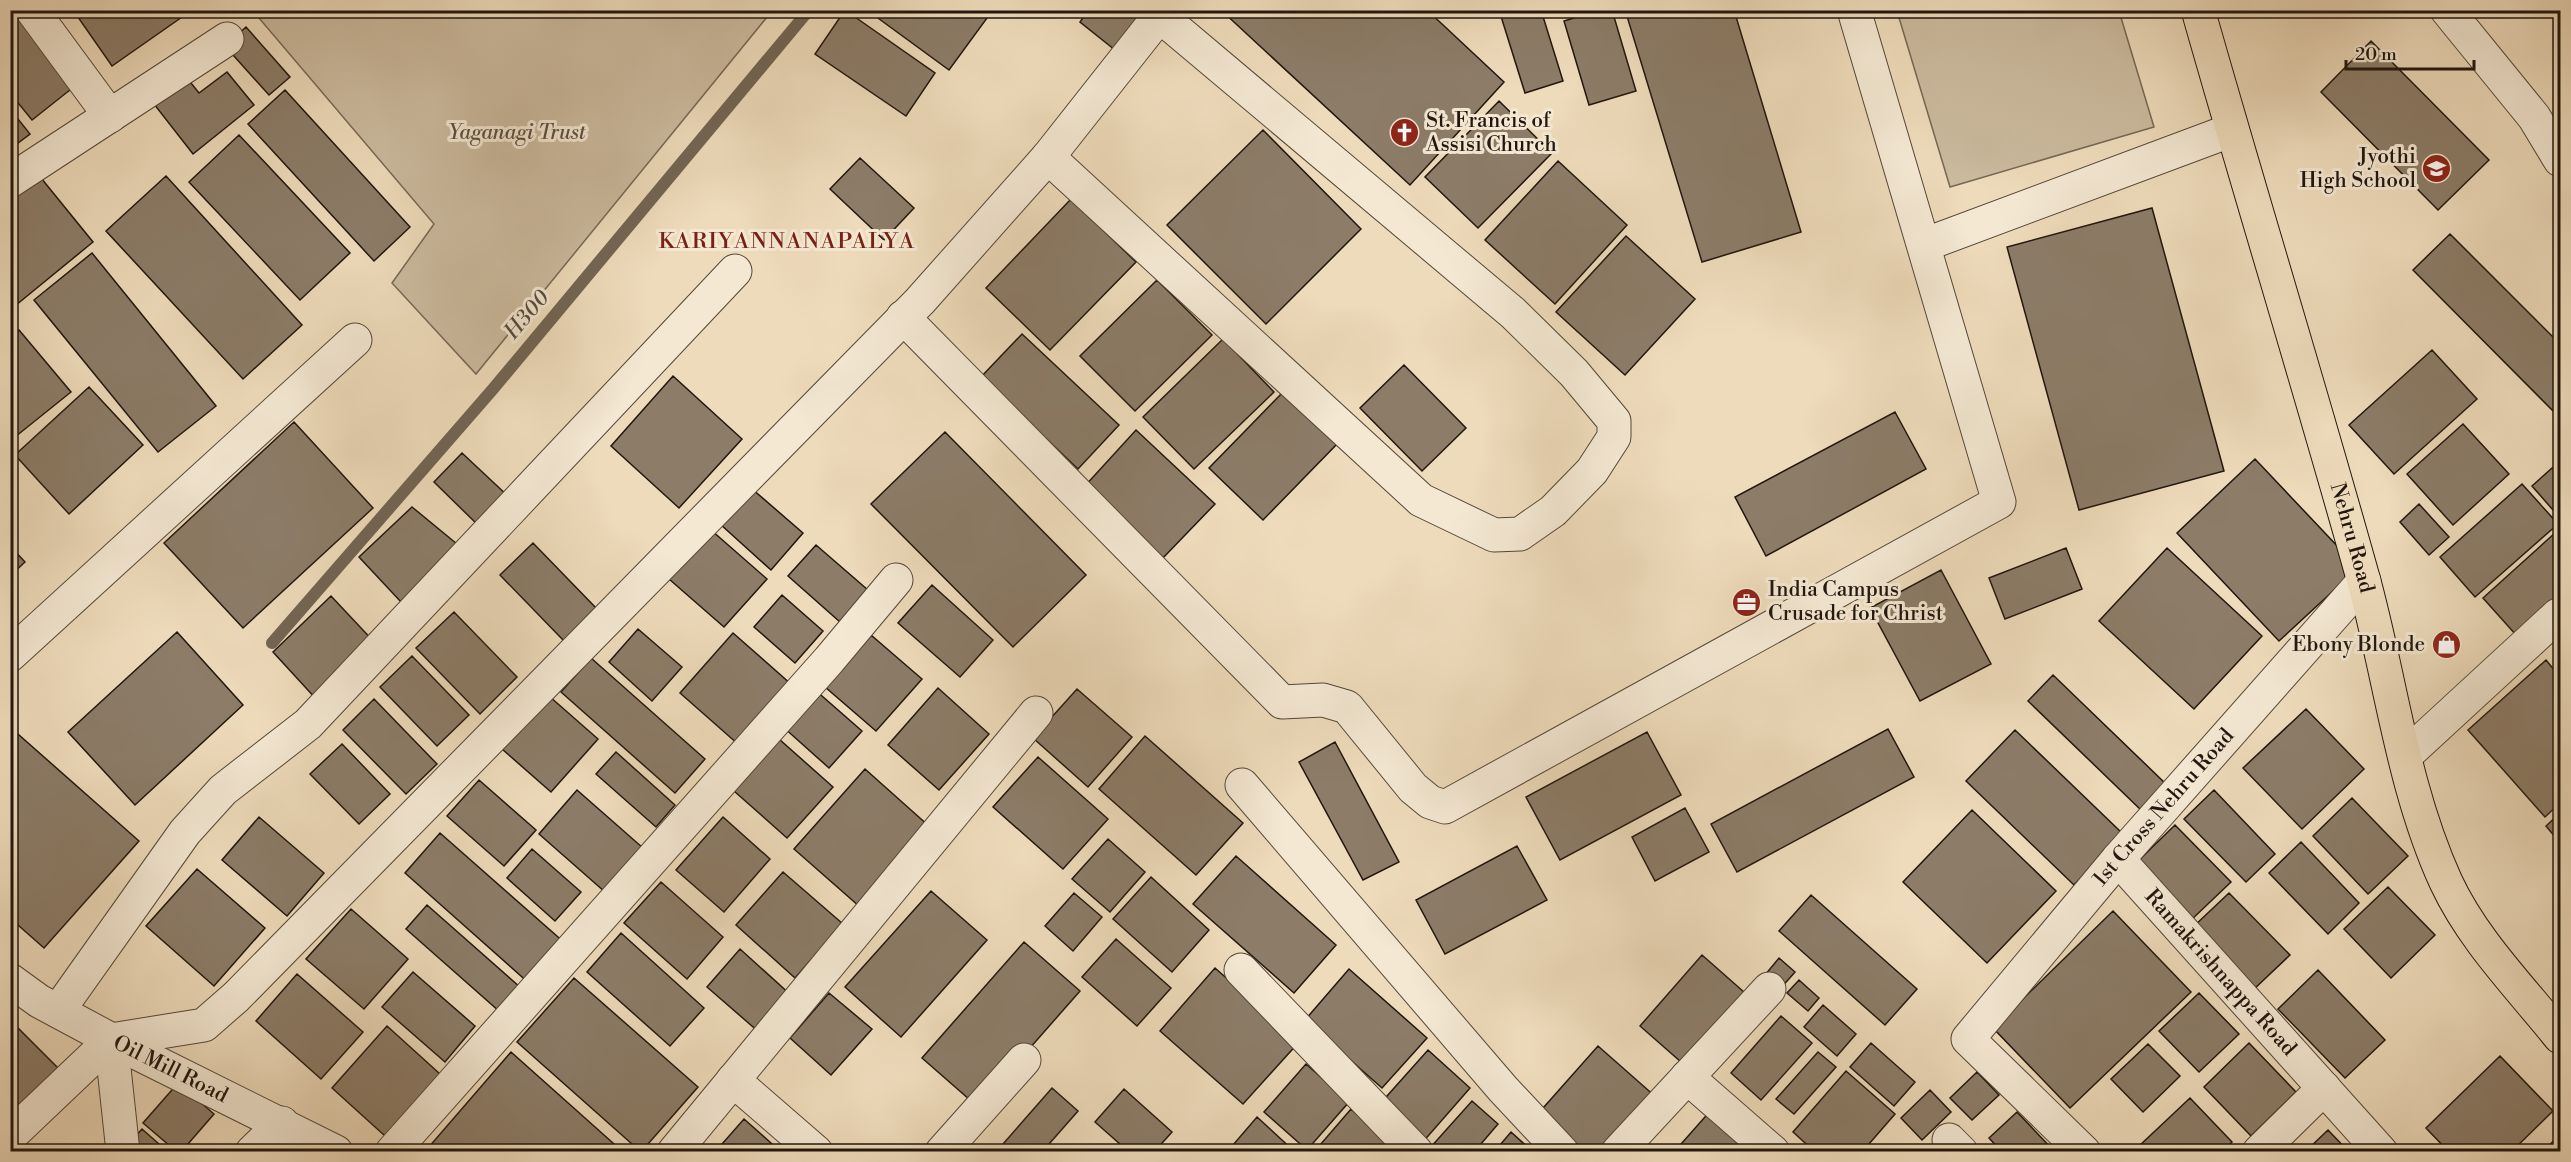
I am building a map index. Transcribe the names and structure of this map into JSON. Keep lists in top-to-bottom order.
{
  "streets": {
    "main road": ["Nehru Road"],
    "street": ["1st Cross Nehru Road", "Ramakrishnappa Road", "Oil Mill Road"]
  },
  "crossings": [
    ["Nehru Road", "1st Cross Nehru Road"],
    ["1st Cross Nehru Road", "Ramakrishnappa Road"]
  ],
  "districts": ["KARIYANNANAPALYA"],
  "water": ["H300"],
  "parks": ["Yaganagi Trust"],
  "places": {
    "church": ["St. Francis of Assisi Church"],
    "school or university": ["Jyothi High School"],
    "office": ["India Campus Crusade for Christ"],
    "shop": ["Ebony Blonde"]
  },
  "scale_bar": "20 m"
}
